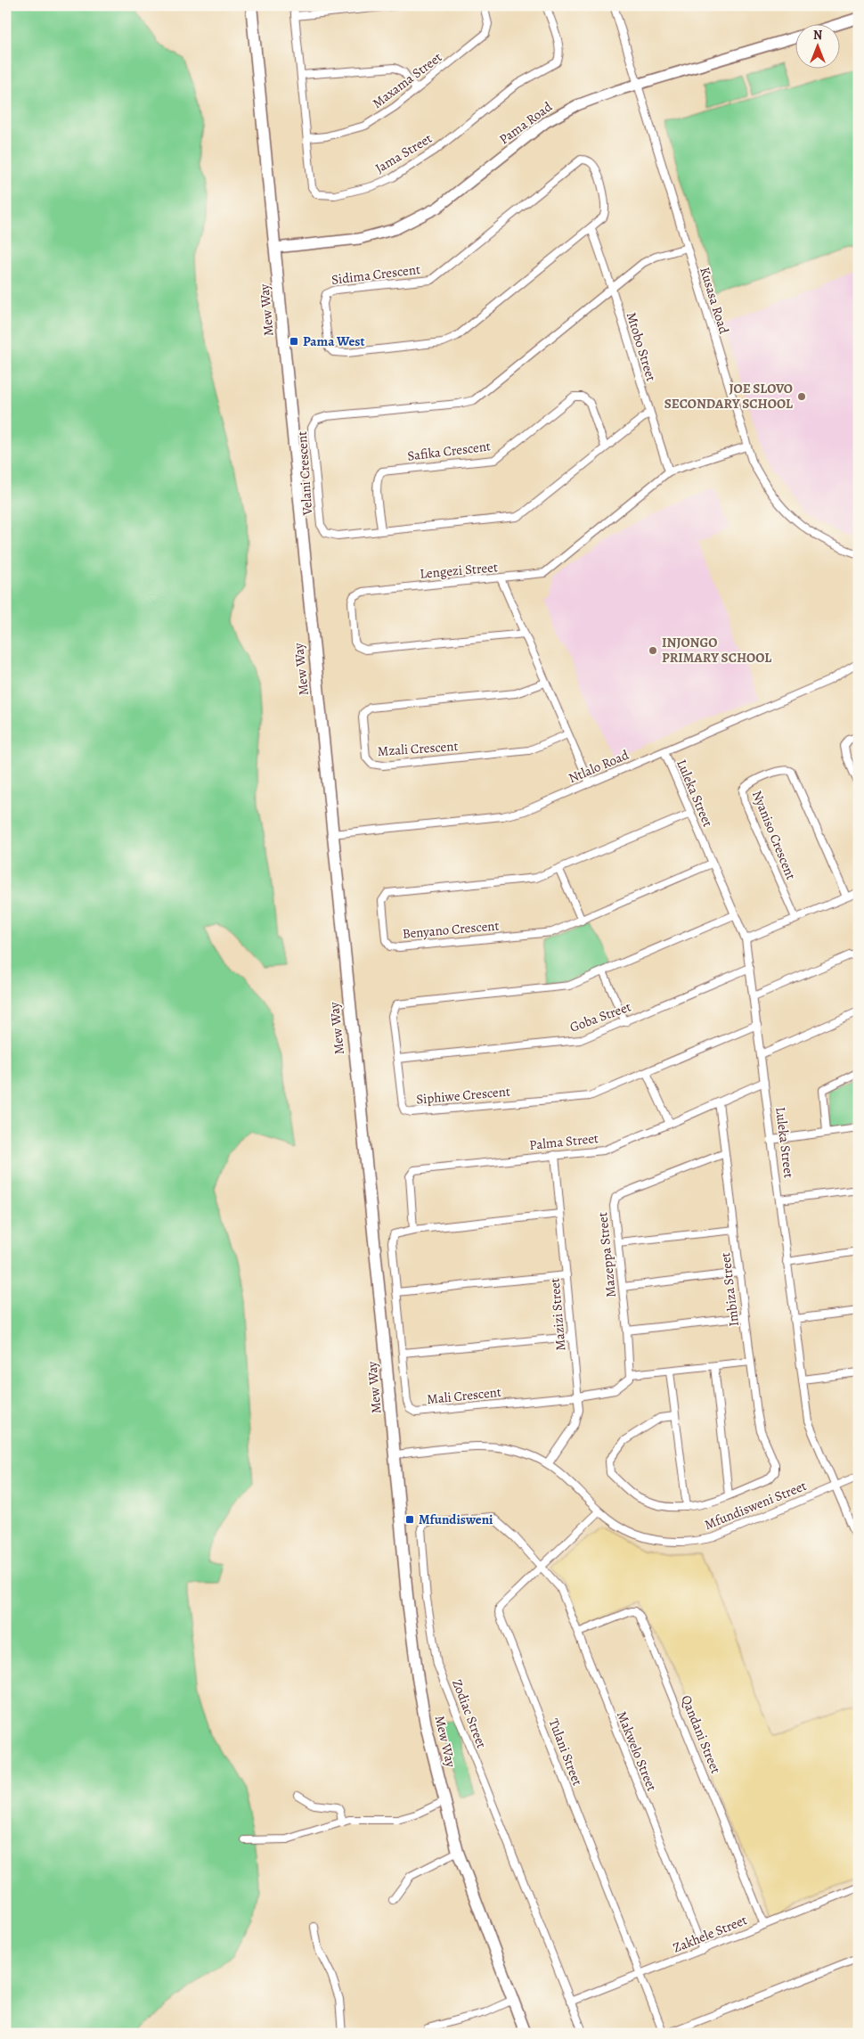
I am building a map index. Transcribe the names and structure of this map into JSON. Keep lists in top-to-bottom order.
{
  "streets": {
    "main road": ["Mew Way"],
    "street": [
      "Maxama Street",
      "Pama Road",
      "Jama Street",
      "Sidima Crescent",
      "Kusasa Road",
      "Mtobo Street",
      "Safika Crescent",
      "Velani Crescent",
      "Lengezi Street",
      "Mzali Crescent",
      "Ntlalo Road",
      "Luleka Street",
      "Nyaniso Crescent",
      "Benyano Crescent",
      "Goba Street",
      "Siphiwe Crescent",
      "Palma Street",
      "Mazeppa Street",
      "Imbiza Street",
      "Mazizi Street",
      "Mali Crescent",
      "Mfundisweni Street",
      "Zodiac Street",
      "Qandani Street",
      "Makwelo Street",
      "Tulani Street",
      "Zakhele Street"
    ]
  },
  "crossings": [
    ["Maxama Street", "Jama Street"],
    ["Pama Road", "Kusasa Road"],
    ["Pama Road", "Mew Way"],
    ["Sidima Crescent", "Mtobo Street"],
    ["Kusasa Road", "Velani Crescent"],
    ["Kusasa Road", "Lengezi Street"],
    ["Mew Way", "Ntlalo Road"],
    ["Mew Way", "Mfundisweni Street"],
    ["Mtobo Street", "Velani Crescent"],
    ["Mtobo Street", "Lengezi Street"],
    ["Safika Crescent", "Velani Crescent"],
    ["Ntlalo Road", "Luleka Street"],
    ["Luleka Street", "Benyano Crescent"],
    ["Luleka Street", "Goba Street"],
    ["Luleka Street", "Siphiwe Crescent"],
    ["Luleka Street", "Palma Street"],
    ["Luleka Street", "Mfundisweni Street"],
    ["Goba Street", "Siphiwe Crescent"],
    ["Palma Street", "Imbiza Street"],
    ["Palma Street", "Mazizi Street"],
    ["Palma Street", "Mali Crescent"],
    ["Mazeppa Street", "Imbiza Street"],
    ["Mazeppa Street", "Mali Crescent"],
    ["Mazizi Street", "Mali Crescent"],
    ["Mazizi Street", "Mfundisweni Street"],
    ["Mfundisweni Street", "Tulani Street"],
    ["Zodiac Street", "Makwelo Street"],
    ["Zodiac Street", "Tulani Street"],
    ["Zodiac Street", "Zakhele Street"],
    ["Qandani Street", "Makwelo Street"],
    ["Qandani Street", "Zakhele Street"],
    ["Makwelo Street", "Tulani Street"],
    ["Makwelo Street", "Zakhele Street"],
    ["Tulani Street", "Zakhele Street"]
  ],
  "places": {
    "transit": ["Pama West", "Mfundisweni"],
    "other": ["JOE SLOVO SECONDARY SCHOOL", "INJONGO PRIMARY SCHOOL"]
  },
  "north": "top"
}
